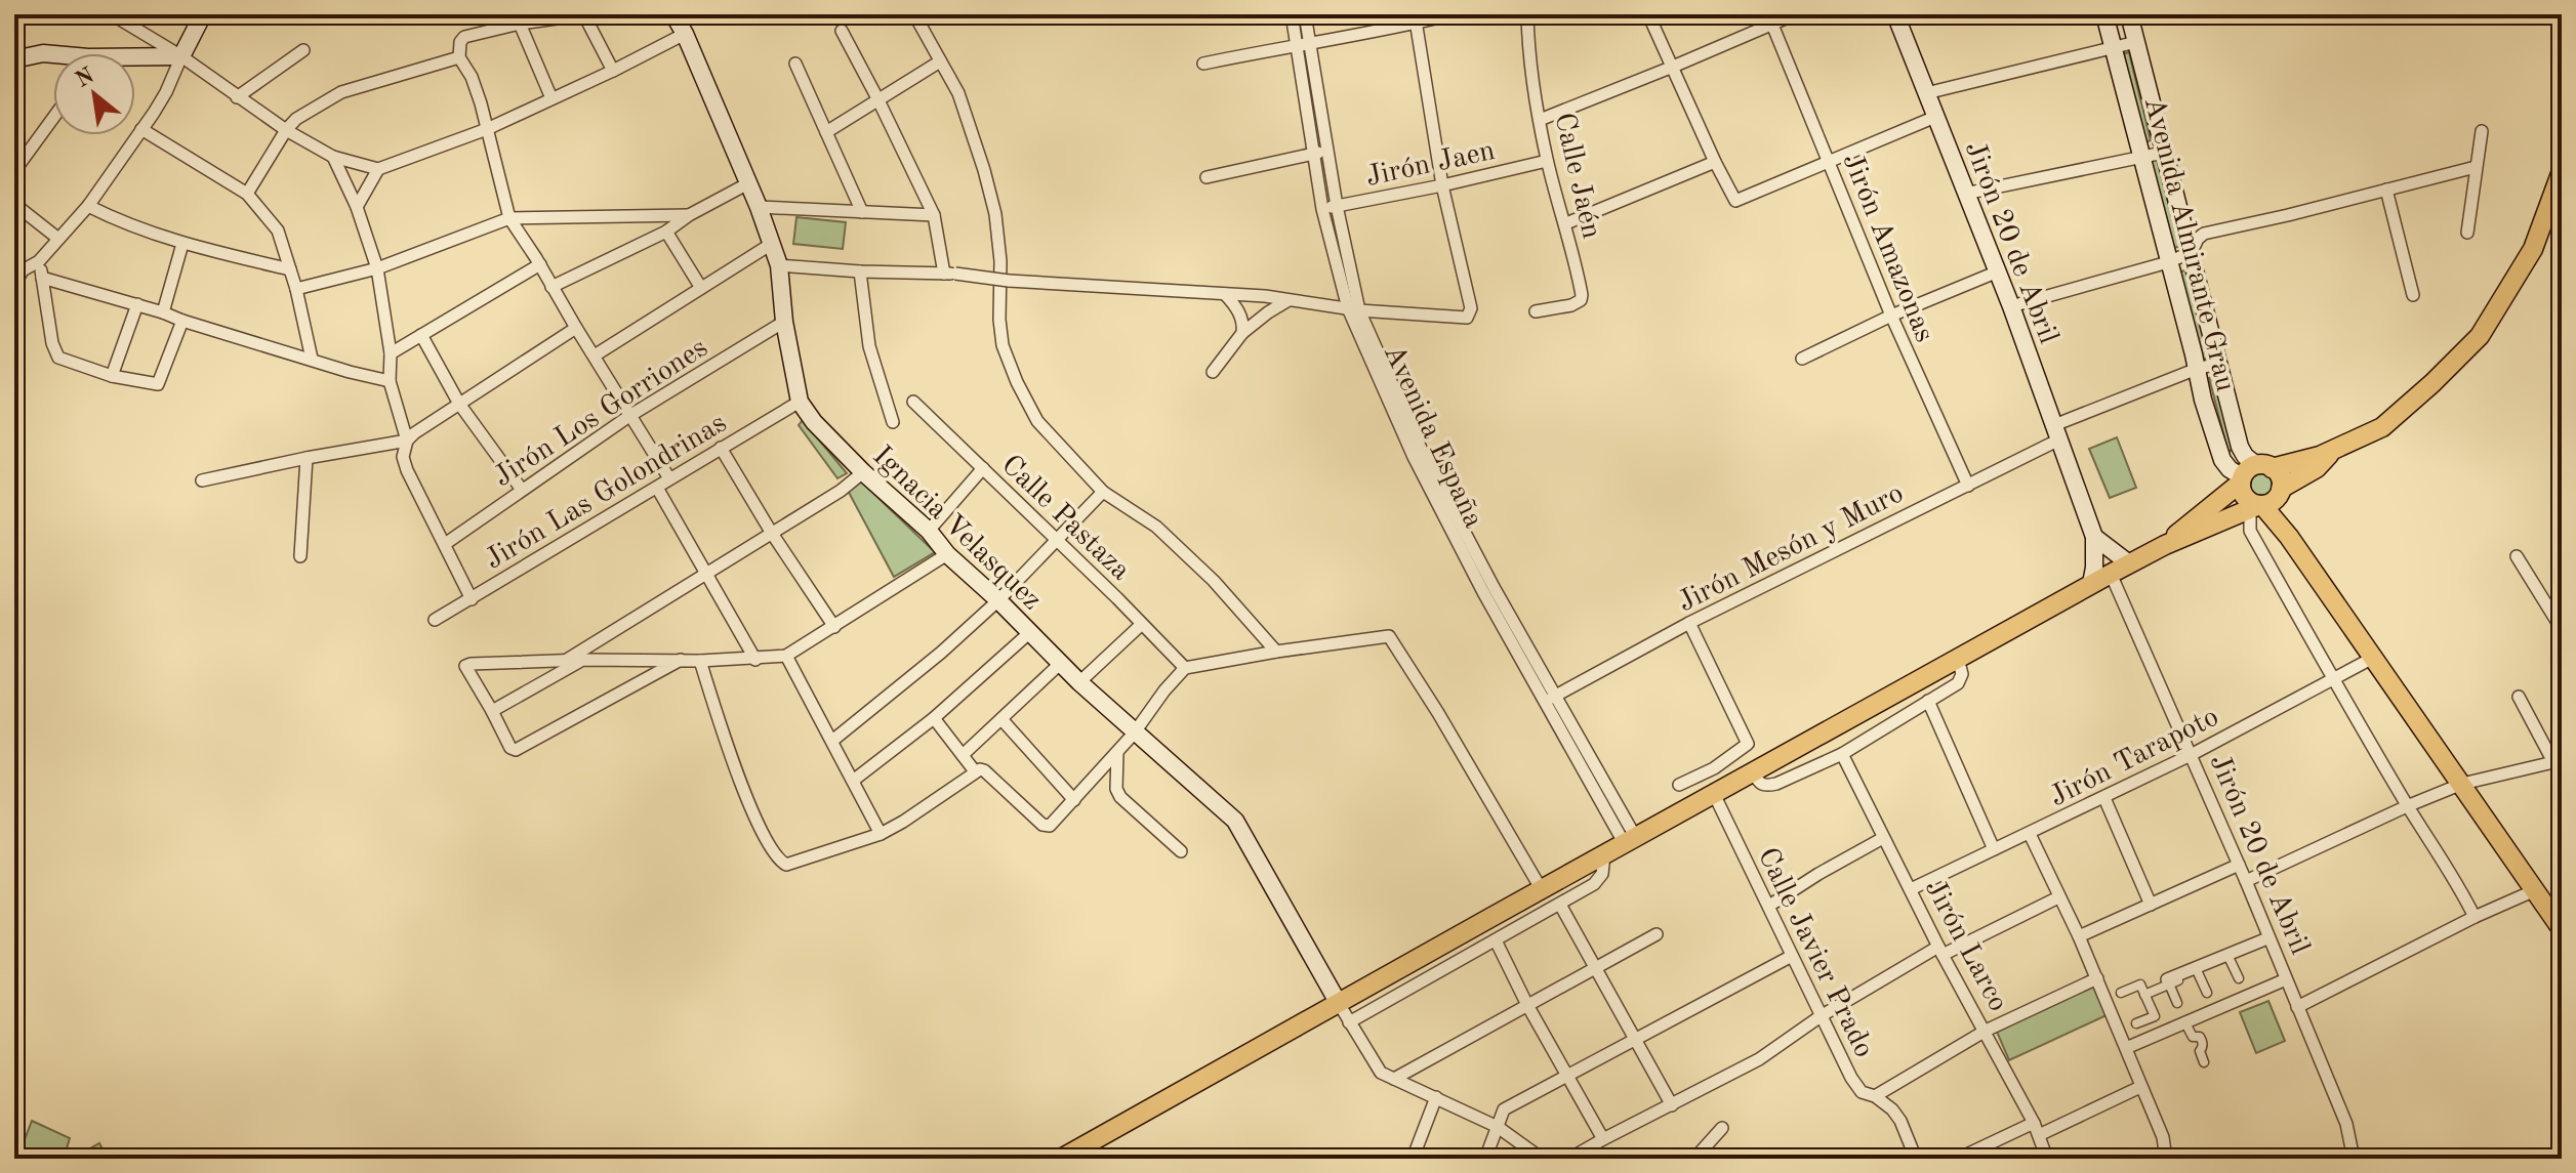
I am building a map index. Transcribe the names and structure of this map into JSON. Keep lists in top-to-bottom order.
{
  "streets": {
    "main road": ["Jirón 20 de Abril", "Avenida Almirante Grau", "Ignacia Velasquez"],
    "street": [
      "Jirón Jaen",
      "Calle Jaén",
      "Jirón Amazonas",
      "Jirón Los Gorriones",
      "Avenida España",
      "Jirón Las Golondrinas",
      "Calle Pastaza",
      "Jirón Mesón y Muro",
      "Jirón Tarapoto",
      "Jirón Larco",
      "Calle Javier Prado"
    ]
  },
  "crossings": [
    ["Jirón Jaen", "Calle Jaén"],
    ["Jirón Jaen", "Avenida España"],
    ["Jirón 20 de Abril", "Jirón Mesón y Muro"],
    ["Jirón 20 de Abril", "Jirón Tarapoto"],
    ["Avenida Almirante Grau", "Jirón Mesón y Muro"],
    ["Jirón Amazonas", "Jirón Mesón y Muro"],
    ["Jirón Los Gorriones", "Ignacia Velasquez"],
    ["Avenida España", "Jirón Mesón y Muro"],
    ["Jirón Las Golondrinas", "Ignacia Velasquez"],
    ["Jirón Tarapoto", "Jirón Larco"]
  ],
  "north": "top left"
}
